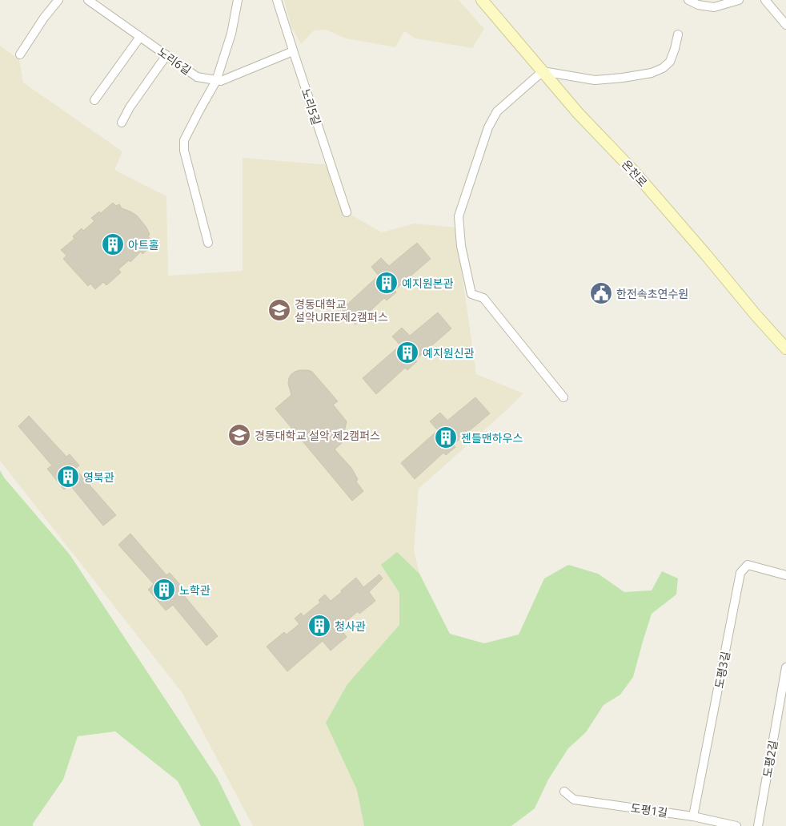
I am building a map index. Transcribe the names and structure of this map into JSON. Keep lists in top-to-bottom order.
{
  "streets": {
    "street": [
      "노리6길",
      "노리5길",
      "온천로",
      "도평3길",
      "도평2길",
      "도평1길"
    ]
  },
  "crossings": [
    ["노리6길", "노리5길"],
    ["도평3길", "도평1길"]
  ],
  "places": {
    "building": [
      "아트홀",
      "예지원본관",
      "예지원신관",
      "젠틀맨하우스",
      "영북관",
      "노학관",
      "청사관"
    ],
    "public building": ["한전속초연수원"],
    "school or university": ["경동대학교 설악URIE제2캠퍼스", "경동대학교 설악 제2캠퍼스"]
  }
}
